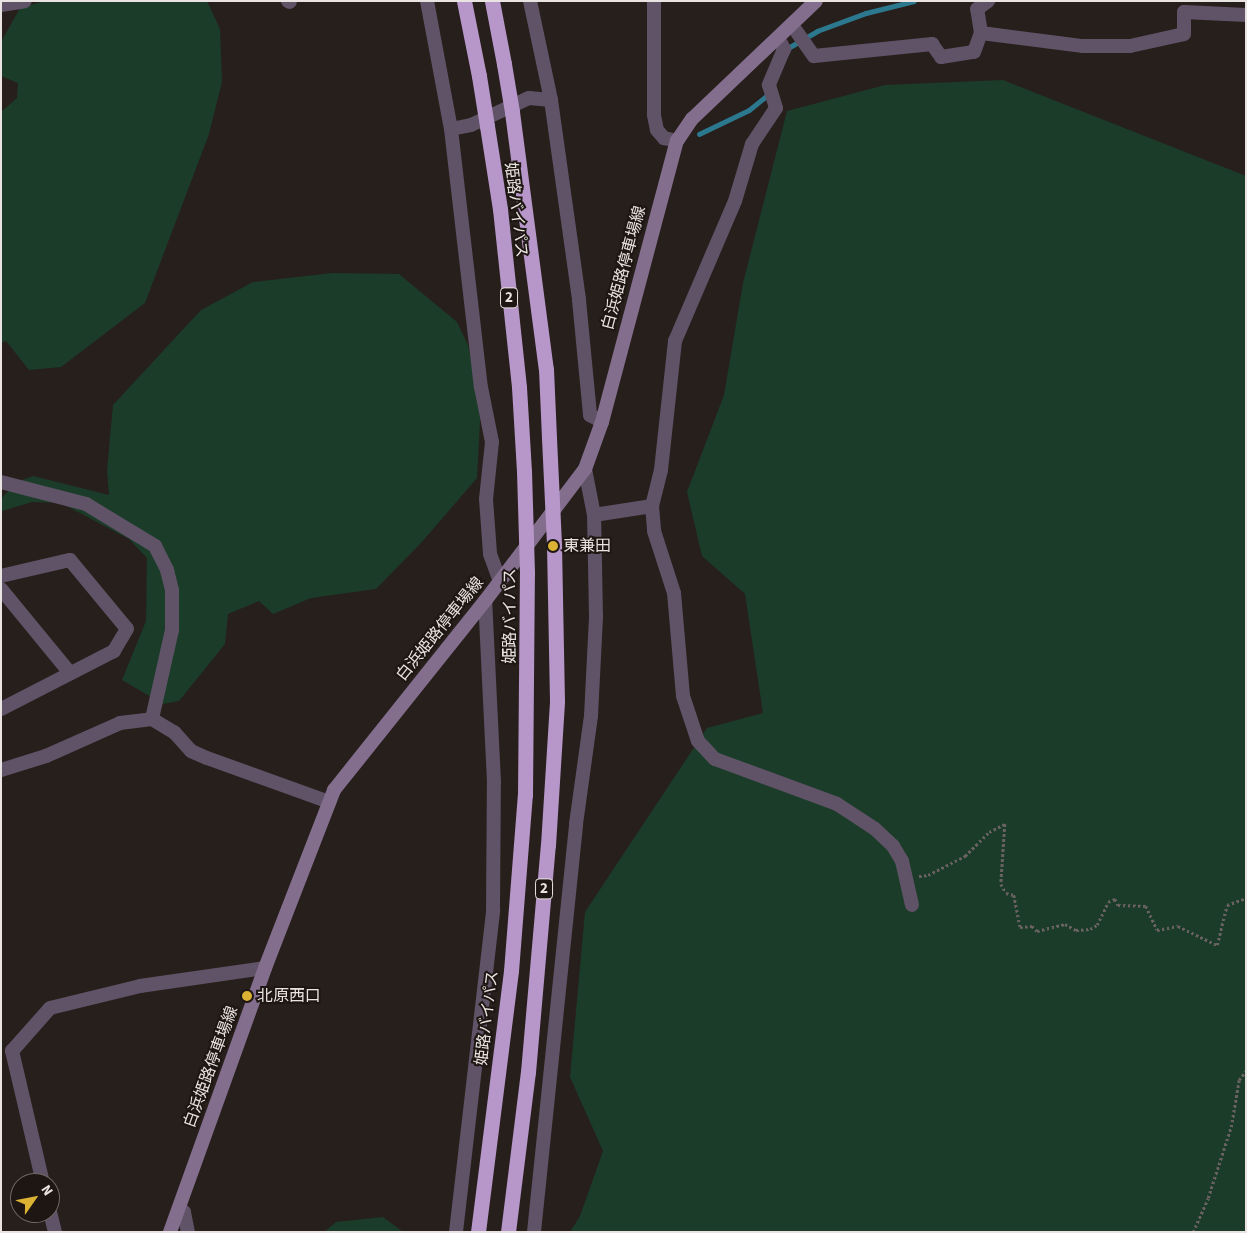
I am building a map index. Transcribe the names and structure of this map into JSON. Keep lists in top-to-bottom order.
{
  "streets": {
    "highway": ["姫路バイパス", "2"],
    "main road": ["白浜姫路停車場線"]
  },
  "places": ["東兼田", "北原西口"],
  "north": "top right"
}
